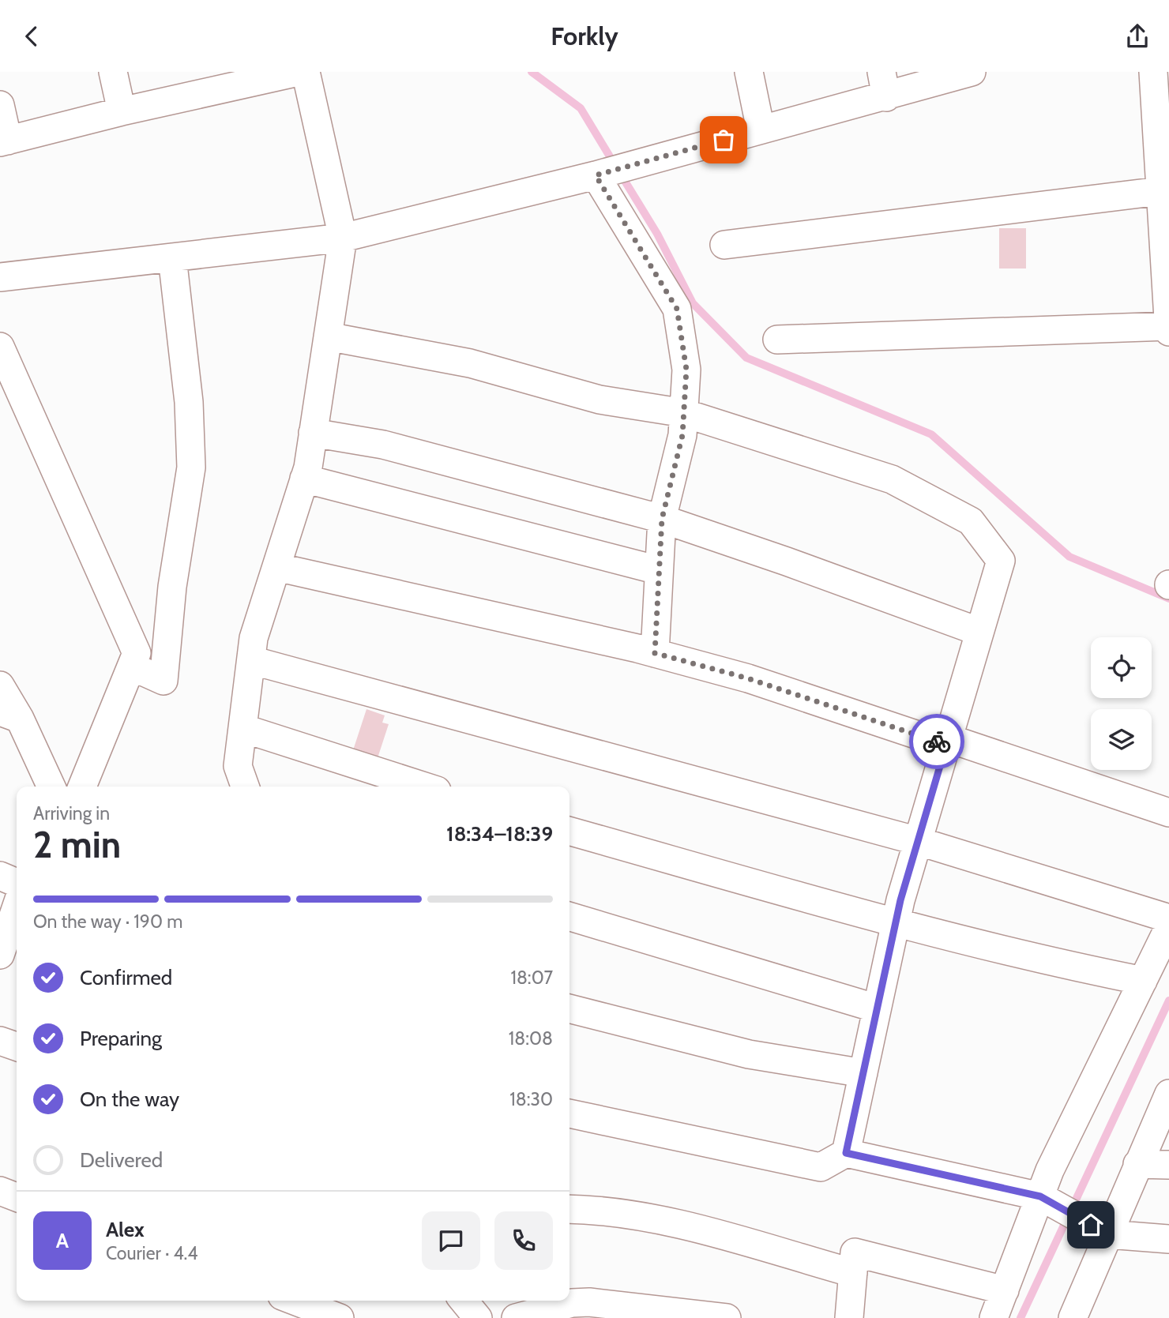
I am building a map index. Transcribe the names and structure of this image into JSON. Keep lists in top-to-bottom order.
{
  "page": {
    "header": "Forkly",
    "heading": ["2 min", "Arriving in", "18:34–18:39"],
    "panel": ["Alex", "Courier · 4.4"],
    "bar": "On the way · 190 m",
    "list": [
      ["Confirmed", "18:07"],
      ["Preparing", "18:08"],
      ["On the way", "18:30"],
      "Delivered"
    ],
    "round": "A"
  }
}
